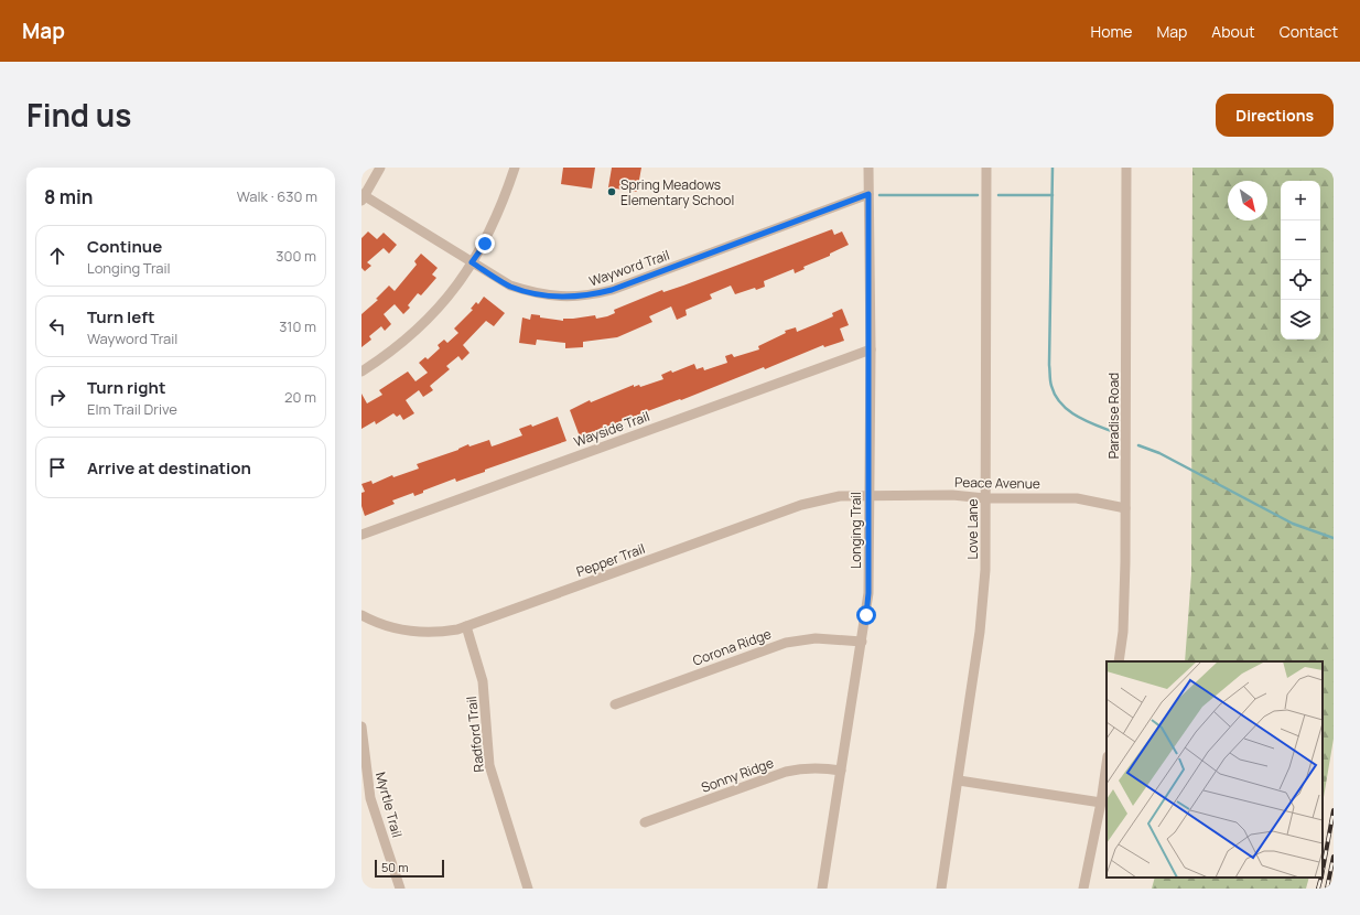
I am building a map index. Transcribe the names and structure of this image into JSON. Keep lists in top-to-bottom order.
{
  "streets": {
    "street": [
      "Wayword Trail",
      "Paradise Road",
      "Wayside Trail",
      "Peace Avenue",
      "Love Lane",
      "Longing Trail",
      "Pepper Trail",
      "Corona Ridge",
      "Radford Trail",
      "Sonny Ridge",
      "Myrtle Trail"
    ]
  },
  "crossings": [
    ["Wayword Trail", "Longing Trail"],
    ["Paradise Road", "Peace Avenue"],
    ["Wayside Trail", "Longing Trail"],
    ["Peace Avenue", "Love Lane"],
    ["Peace Avenue", "Longing Trail"],
    ["Peace Avenue", "Pepper Trail"],
    ["Longing Trail", "Pepper Trail"],
    ["Longing Trail", "Corona Ridge"],
    ["Longing Trail", "Sonny Ridge"],
    ["Pepper Trail", "Radford Trail"]
  ],
  "places": ["Spring Meadows Elementary School"],
  "scale_bar": "50 m",
  "north": "bottom right",
  "page": {
    "header": "Map",
    "nav": [
      "Home",
      "Map",
      "About",
      "Contact"
    ],
    "title": "Find us",
    "buttons": "Directions",
    "heading": ["8 min", "Walk · 630 m"],
    "map_buttons": ["+", "−"],
    "list": [
      ["Continue", "Longing Trail", "300 m"],
      ["Turn left", "Wayword Trail", "310 m"],
      ["Turn right", "Elm Trail Drive", "20 m"],
      "Arrive at destination"
    ],
    "scale": "50 m"
  }
}
